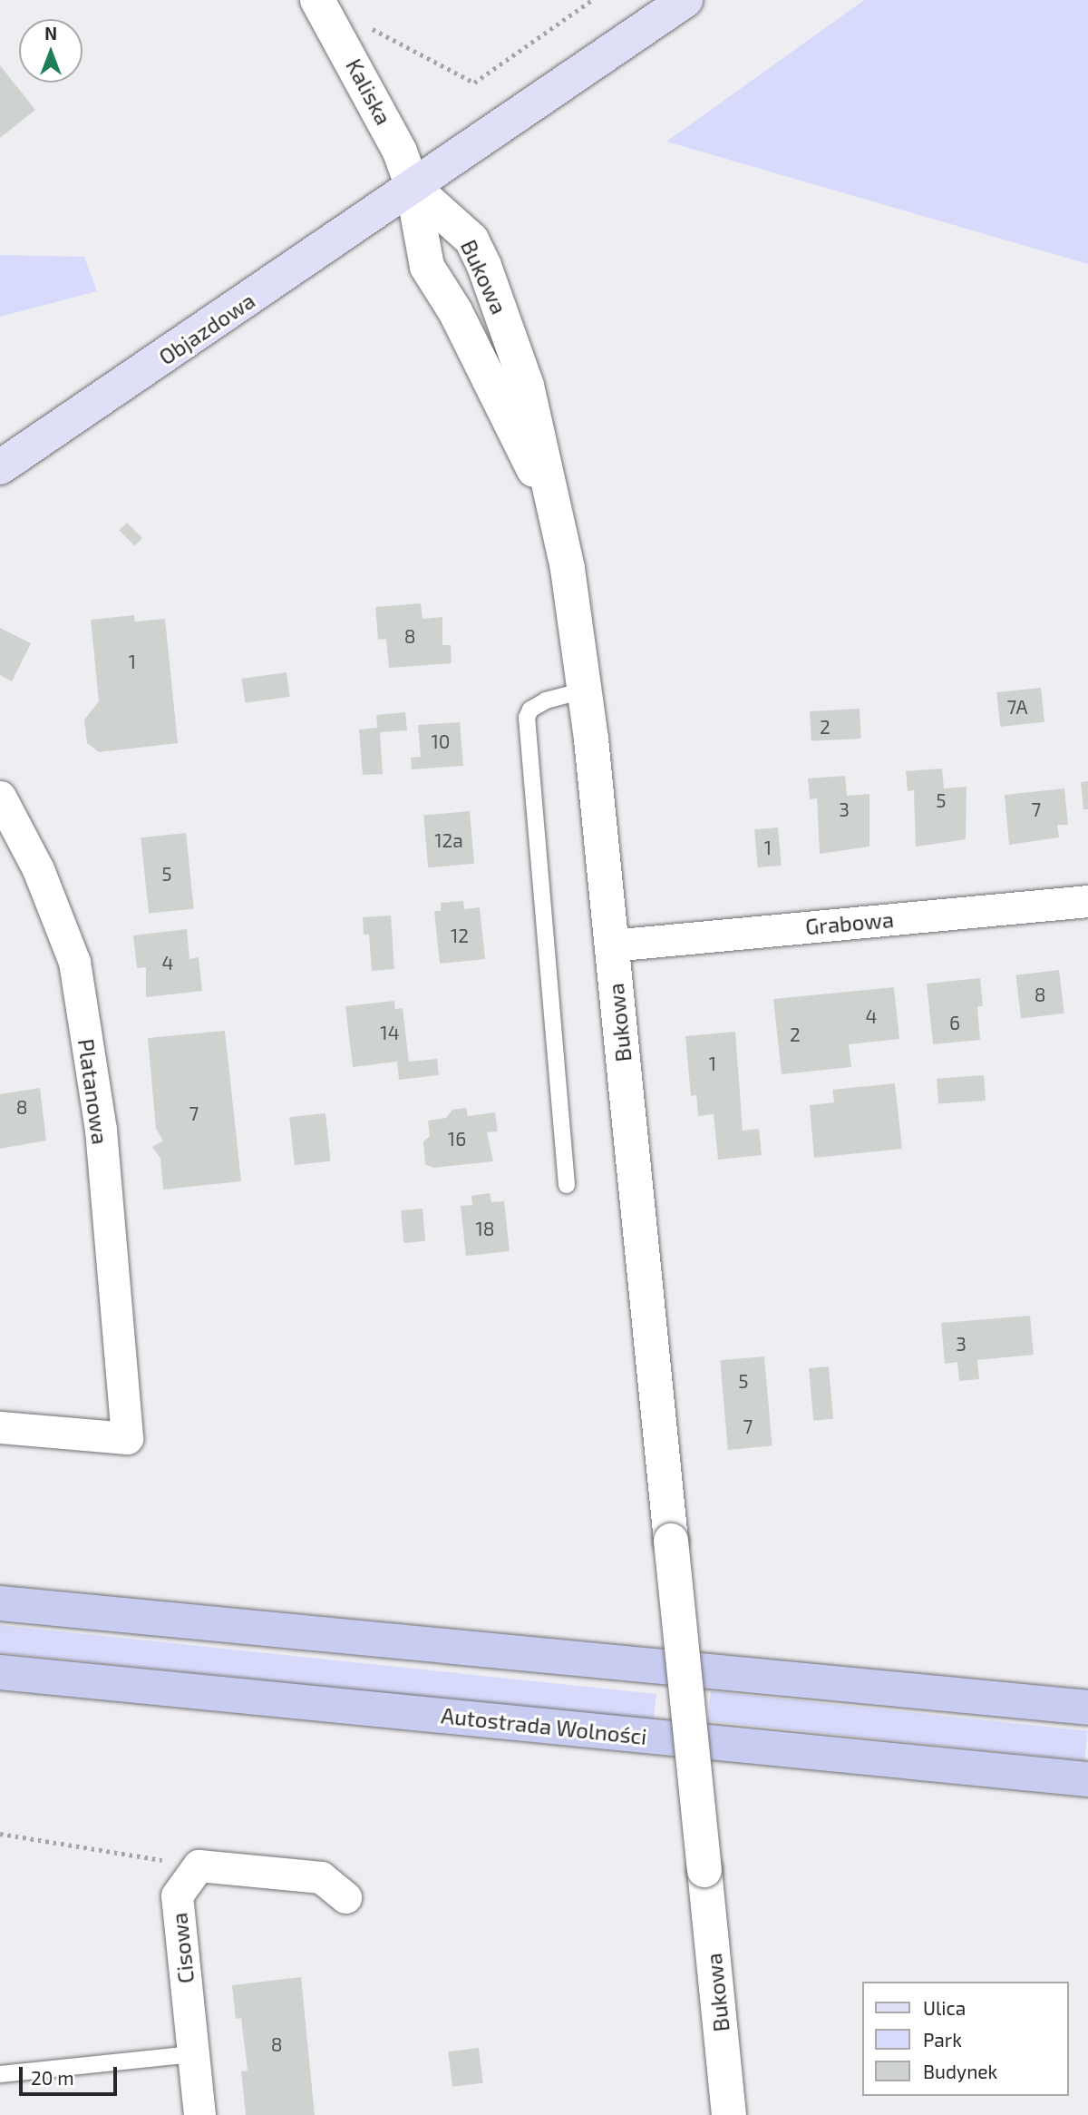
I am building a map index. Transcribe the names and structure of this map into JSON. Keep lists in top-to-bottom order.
{
  "streets": {
    "highway": ["Autostrada Wolności"],
    "main road": ["Kaliska", "Bukowa", "Objazdowa"],
    "street": ["Grabowa", "Platanowa", "Cisowa"]
  },
  "crossings": [
    ["Kaliska", "Bukowa"],
    ["Kaliska", "Objazdowa"],
    ["Bukowa", "Objazdowa"],
    ["Bukowa", "Grabowa"]
  ],
  "house_numbers": [
    "8",
    "1",
    "7A",
    "2",
    "10",
    "5",
    "3",
    "7",
    "12a",
    "1",
    "5",
    "12",
    "4",
    "8",
    "4",
    "6",
    "14",
    "2",
    "1",
    "8",
    "7",
    "16",
    "18",
    "3",
    "5",
    "7",
    "8"
  ],
  "legend": ["Ulica", "Park", "Budynek"],
  "scale_bar": "20 m",
  "north": "top"
}
